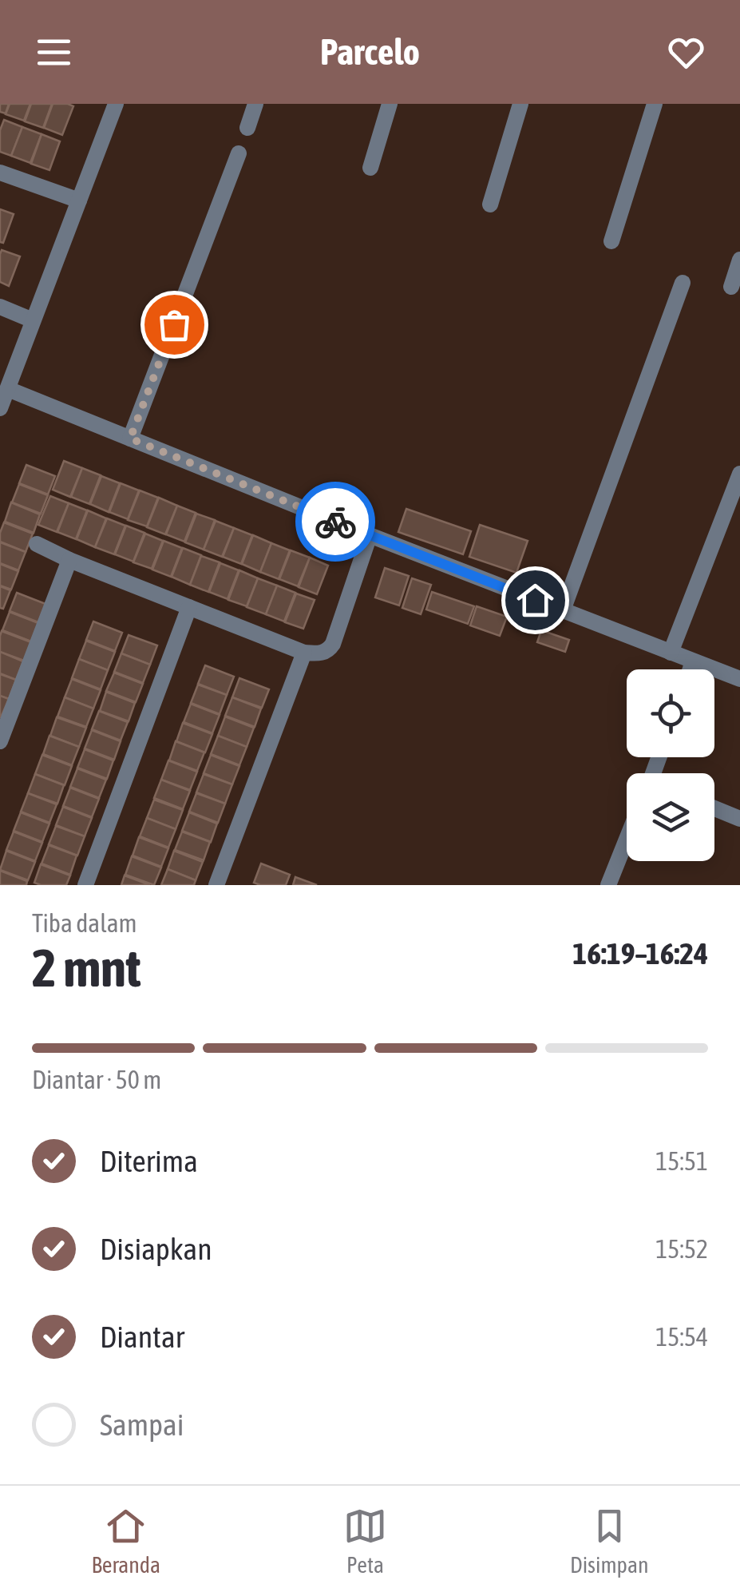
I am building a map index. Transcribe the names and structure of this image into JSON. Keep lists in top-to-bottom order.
{
  "page": {
    "header": "Parcelo",
    "heading": ["2 mnt", "Tiba dalam", "16:19–16:24"],
    "bar": "Diantar · 50 m",
    "list": [
      ["Diterima", "15:51"],
      ["Disiapkan", "15:52"],
      ["Diantar", "15:54"],
      "Sampai"
    ],
    "tabs": ["Beranda", "Peta", "Disimpan"]
  }
}
